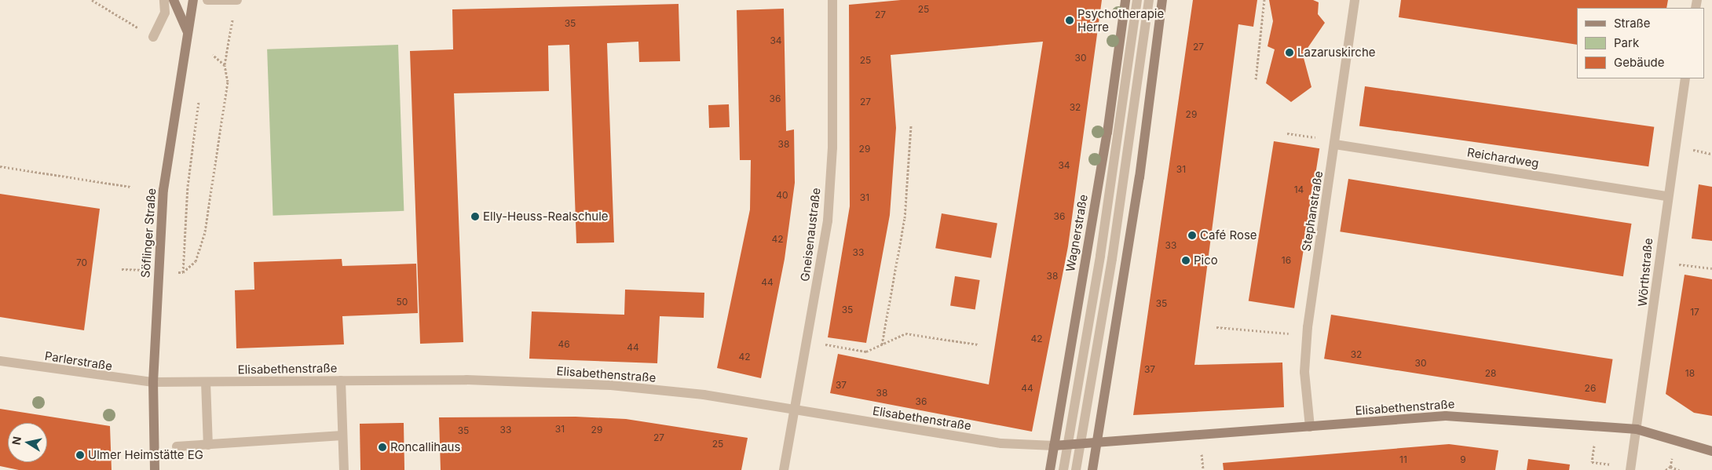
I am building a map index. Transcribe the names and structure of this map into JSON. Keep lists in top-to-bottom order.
{
  "streets": {
    "street": [
      "Reichardweg",
      "Stephanstraße",
      "Söflinger Straße",
      "Wagnerstraße",
      "Gneisenaustraße",
      "Wörthstraße",
      "Parlerstraße",
      "Elisabethenstraße"
    ]
  },
  "crossings": [
    ["Reichardweg", "Stephanstraße"],
    ["Reichardweg", "Wörthstraße"],
    ["Stephanstraße", "Elisabethenstraße"],
    ["Söflinger Straße", "Parlerstraße"],
    ["Söflinger Straße", "Elisabethenstraße"],
    ["Wagnerstraße", "Elisabethenstraße"],
    ["Gneisenaustraße", "Elisabethenstraße"],
    ["Wörthstraße", "Elisabethenstraße"],
    ["Parlerstraße", "Elisabethenstraße"]
  ],
  "places": [
    "Psychotherapie Herre",
    "Lazaruskirche",
    "Elly-Heuss-Realschule",
    "Café Rose",
    "Pico",
    "Roncallihaus",
    "Ulmer Heimstätte EG"
  ],
  "house_numbers": [
    "25",
    "27",
    "35",
    "34",
    "27",
    "30",
    "25",
    "36",
    "27",
    "32",
    "29",
    "38",
    "29",
    "34",
    "31",
    "14",
    "40",
    "31",
    "36",
    "42",
    "33",
    "33",
    "16",
    "70",
    "38",
    "44",
    "50",
    "35",
    "35",
    "17",
    "42",
    "46",
    "44",
    "32",
    "42",
    "30",
    "37",
    "28",
    "18",
    "37",
    "44",
    "26",
    "38",
    "36",
    "31",
    "33",
    "29",
    "35",
    "27",
    "25",
    "11",
    "9"
  ],
  "legend": ["Straße", "Park", "Gebäude"],
  "north": "left"
}
